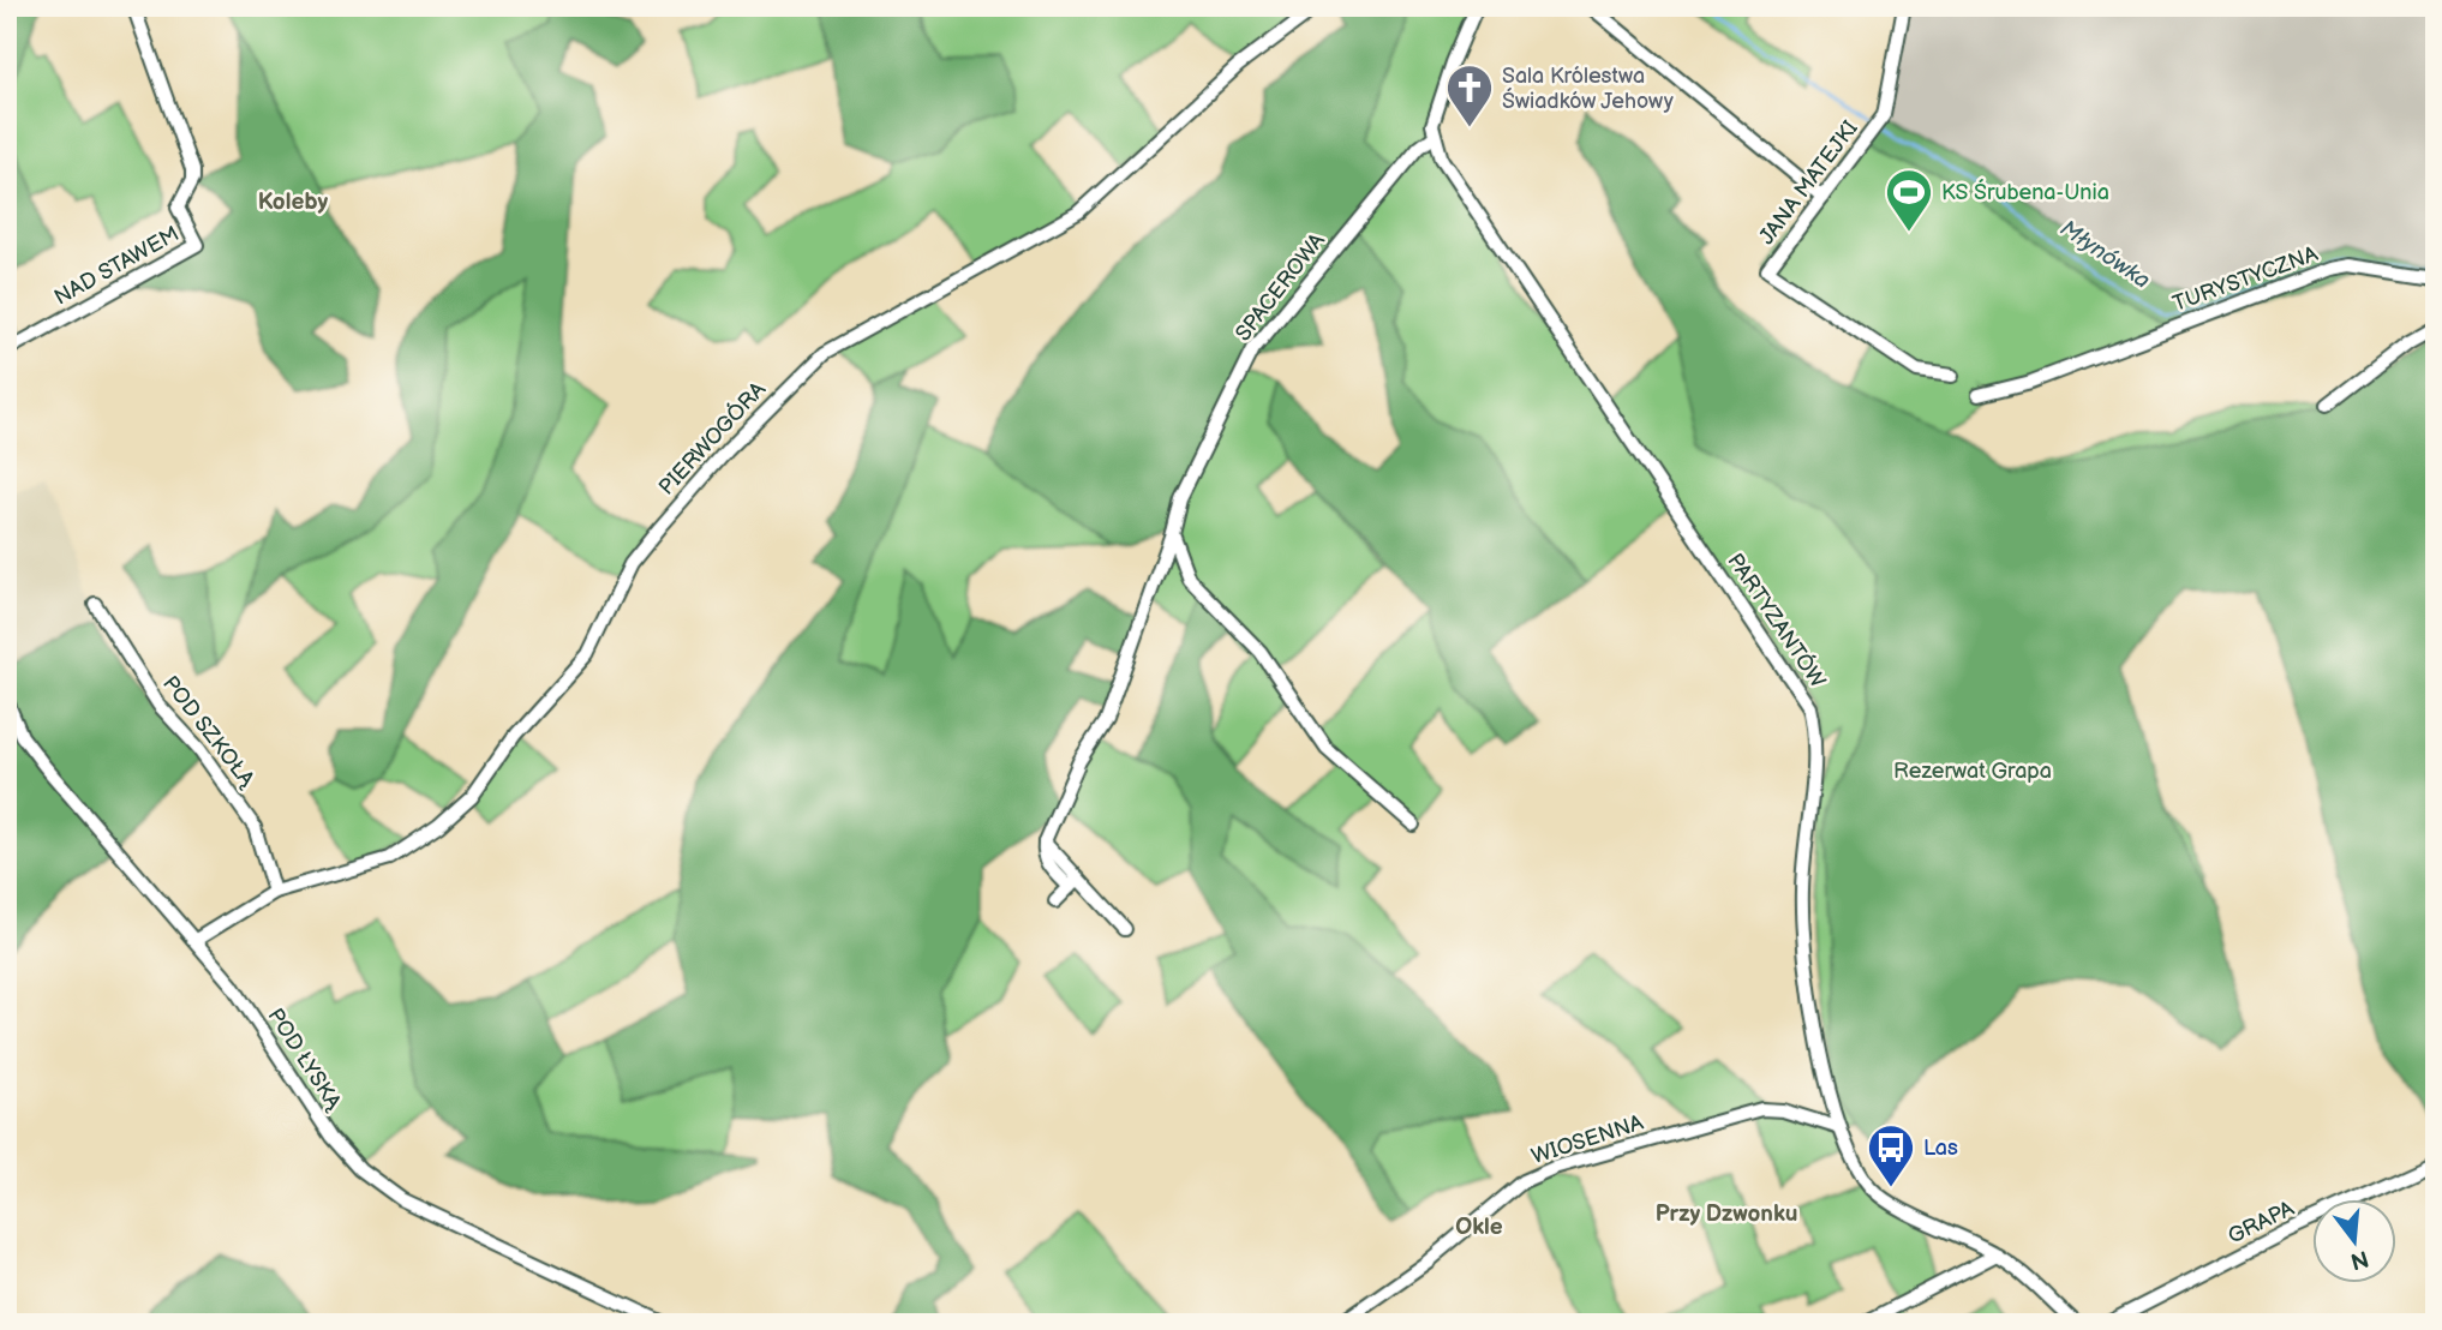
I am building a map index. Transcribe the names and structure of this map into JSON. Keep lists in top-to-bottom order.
{
  "streets": {
    "street": [
      "JANA MATEJKI",
      "NAD STAWEM",
      "TURYSTYCZNA",
      "SPACEROWA",
      "PIERWOGÓRA",
      "PARTYZANTÓW",
      "POD SZKOŁĄ",
      "POD ŁYSKĄ",
      "WIOSENNA",
      "GRAPA"
    ]
  },
  "crossings": [
    ["SPACEROWA", "PARTYZANTÓW"],
    ["PIERWOGÓRA", "POD SZKOŁĄ"],
    ["PIERWOGÓRA", "POD ŁYSKĄ"],
    ["PARTYZANTÓW", "WIOSENNA"]
  ],
  "districts": ["Koleby", "Przy Dzwonku", "Okle"],
  "water": ["Młynówka"],
  "parks": ["Rezerwat Grapa"],
  "places": {
    "church": ["Sala Królestwa Świadków Jehowy"],
    "sports": ["KS Śrubena-Unia"],
    "bus stop": ["Las"]
  },
  "north": "bottom"
}
